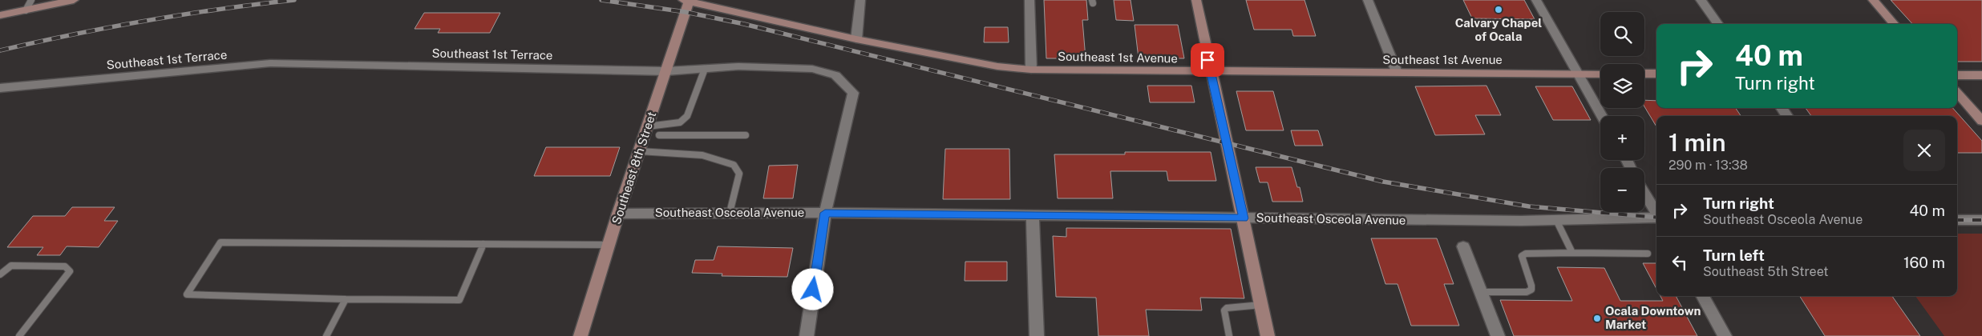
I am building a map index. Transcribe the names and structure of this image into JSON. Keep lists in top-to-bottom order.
{
  "streets": {
    "main road": ["Southeast 1st Avenue", "Southeast 8th Street"],
    "street": ["Southeast 1st Terrace", "Southeast Osceola Avenue"]
  },
  "crossings": [
    ["Southeast 1st Terrace", "Southeast 8th Street"],
    ["Southeast 1st Terrace", "Southeast Osceola Avenue"],
    ["Southeast 1st Avenue", "Southeast 8th Street"],
    ["Southeast 8th Street", "Southeast Osceola Avenue"]
  ],
  "places": ["Calvary Chapel of Ocala", "Ocala Downtown Market"],
  "page": {
    "map_buttons": ["+", "−"],
    "turn": ["40 m", "Turn right"],
    "heading": ["1 min", "290 m · 13:38"],
    "list": [
      {
        "name": "Turn right",
        "note": "Southeast Osceola Avenue",
        "value": "40 m"
      },
      {
        "name": "Turn left",
        "note": "Southeast 5th Street",
        "value": "160 m"
      }
    ]
  }
}
